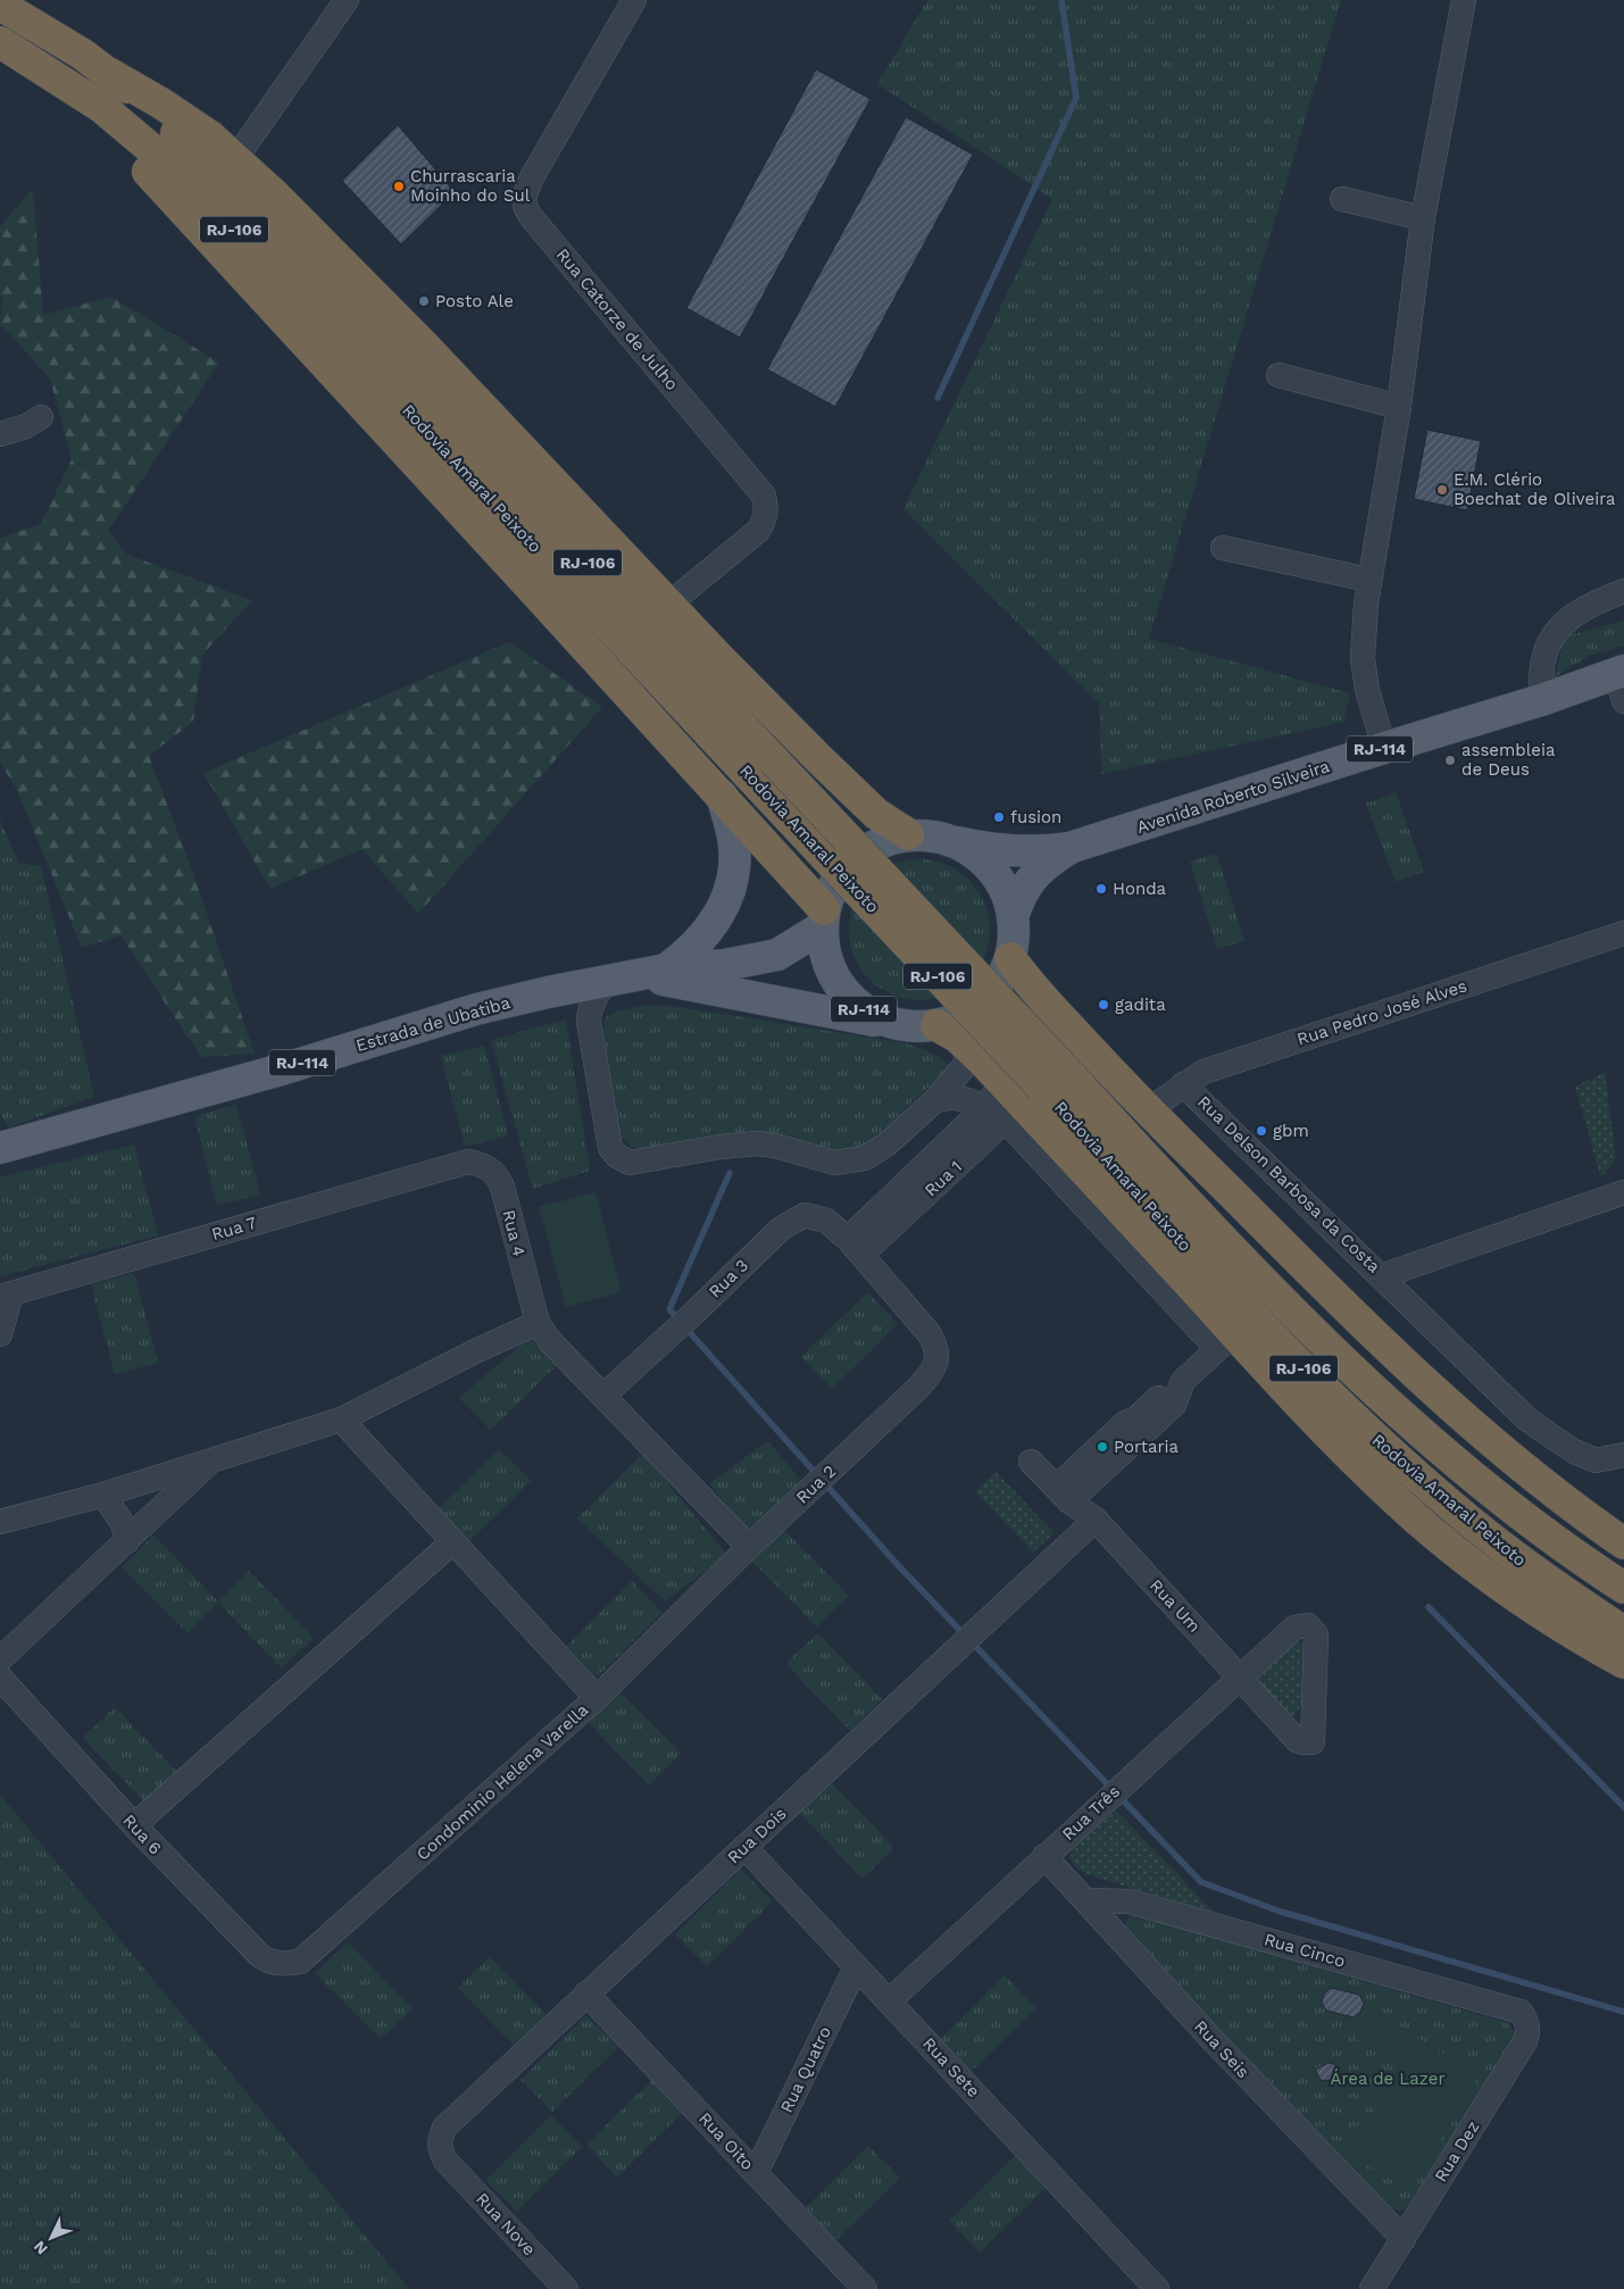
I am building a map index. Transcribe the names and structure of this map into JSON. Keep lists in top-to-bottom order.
{
  "streets": {
    "highway": ["RJ-106", "Rodovia Amaral Peixoto"],
    "main road": ["RJ-114", "Avenida Roberto Silveira", "Estrada de Ubatiba"],
    "street": [
      "Rua Catorze de Julho",
      "Rua Pedro José Alves",
      "Rua 1",
      "Rua Delson Barbosa da Costa",
      "Rua 7",
      "Rua 4",
      "Rua 3",
      "Rua 2",
      "Rua Um",
      "Condominio Helena Varella",
      "Rua Três",
      "Rua 6",
      "Rua Dois",
      "Rua Cinco",
      "Rua Seis",
      "Rua Sete",
      "Rua Quatro",
      "Rua Oito",
      "Rua Dez",
      "Rua Nove"
    ]
  },
  "crossings": [
    ["Rodovia Amaral Peixoto", "Rua 1"],
    ["RJ-114", "Avenida Roberto Silveira"],
    ["RJ-114", "Estrada de Ubatiba"],
    ["Avenida Roberto Silveira", "Estrada de Ubatiba"],
    ["Rua Pedro José Alves", "Rua Delson Barbosa da Costa"],
    ["Rua 1", "Rua 3"],
    ["Rua 1", "Rua 2"],
    ["Rua 7", "Rua 4"],
    ["Rua 3", "Rua 2"],
    ["Rua 2", "Condominio Helena Varella"],
    ["Rua Um", "Rua Três"],
    ["Rua Um", "Rua Dois"],
    ["Condominio Helena Varella", "Rua 6"],
    ["Rua Três", "Rua Seis"],
    ["Rua Três", "Rua Sete"],
    ["Rua Dois", "Rua Sete"],
    ["Rua Dois", "Rua Oito"],
    ["Rua Dois", "Rua Nove"],
    ["Rua Cinco", "Rua Seis"],
    ["Rua Cinco", "Rua Dez"],
    ["Rua Seis", "Rua Dez"],
    ["Rua Sete", "Rua Quatro"],
    ["Rua Quatro", "Rua Oito"]
  ],
  "parks": ["Área de Lazer"],
  "places": [
    "Churrascaria Moinho do Sul",
    "Posto Ale",
    "E.M. Clério Boechat de Oliveira",
    "assembleia de Deus",
    "fusion",
    "Honda",
    "gadita",
    "gbm",
    "Portaria"
  ],
  "north": "bottom left"
}
